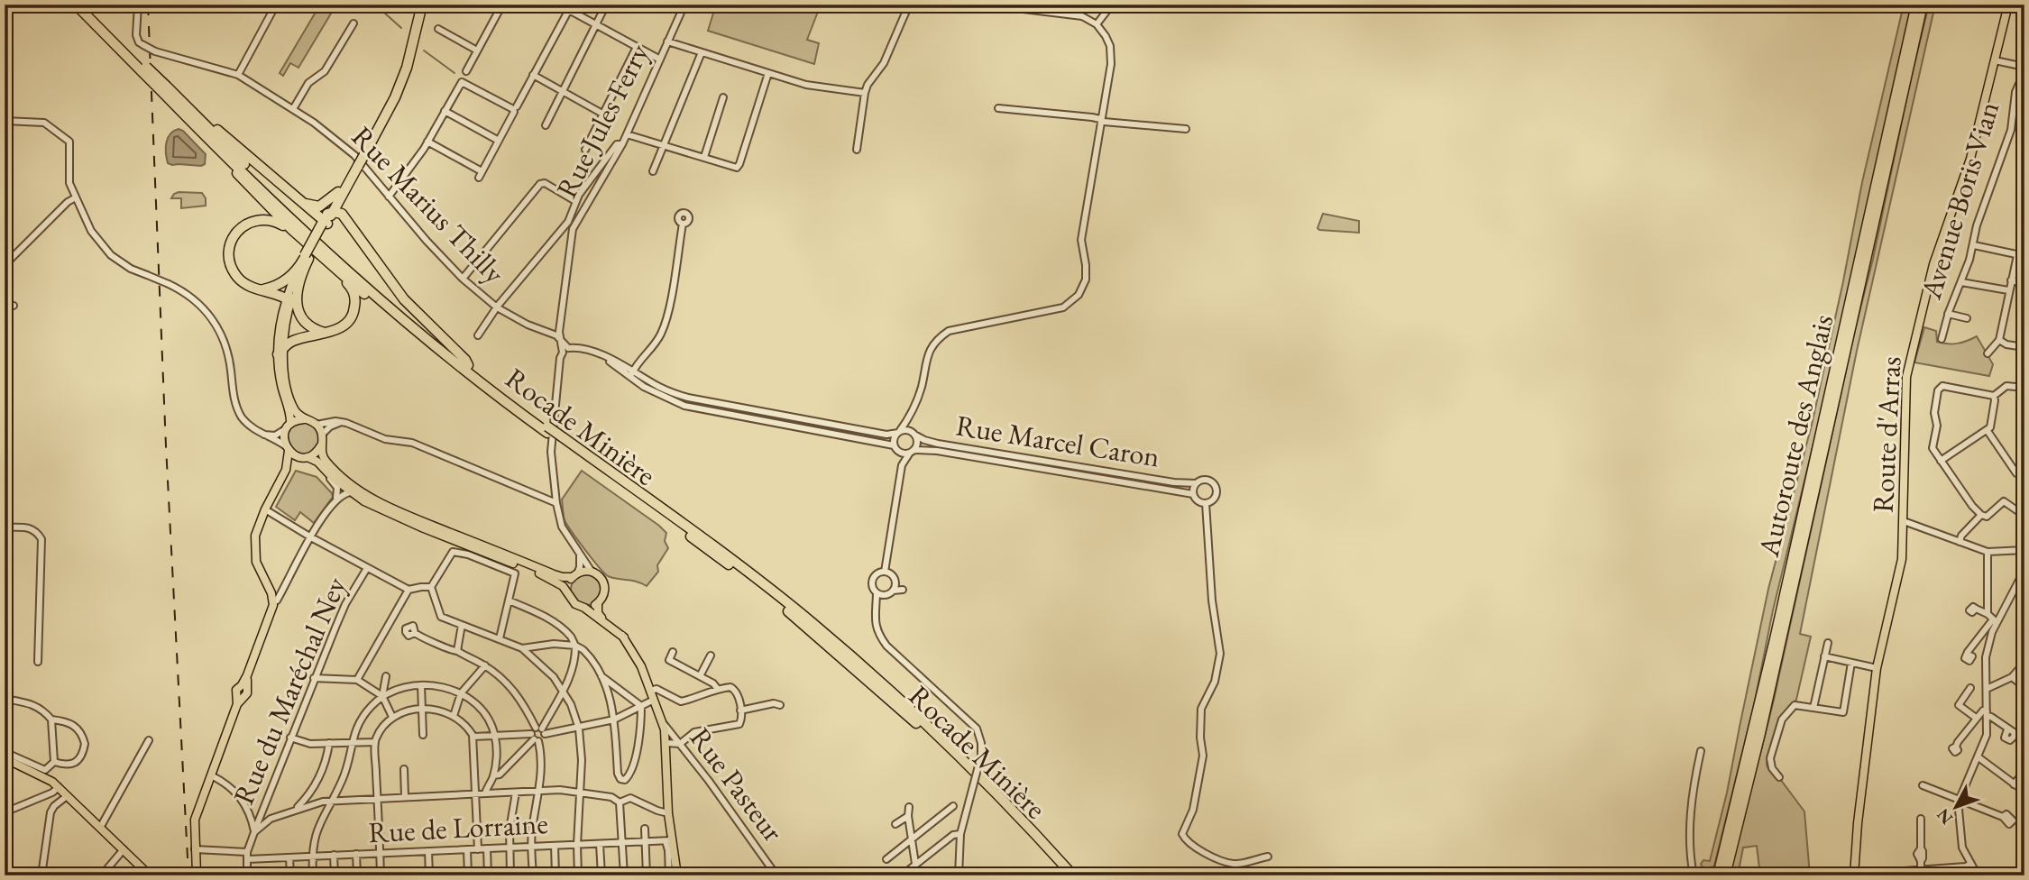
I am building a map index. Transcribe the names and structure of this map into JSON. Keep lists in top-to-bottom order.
{
  "streets": {
    "highway": ["Rocade Minière", "Autoroute des Anglais"],
    "main road": ["Route d'Arras"],
    "street": [
      "Rue Jules Ferry",
      "Avenue Boris Vian",
      "Rue Marius Thilly",
      "Rue Marcel Caron",
      "Rue du Maréchal Ney",
      "Rue Pasteur",
      "Rue de Lorraine"
    ]
  },
  "crossings": [
    ["Rue du Maréchal Ney", "Rue de Lorraine"]
  ],
  "north": "bottom left"
}
